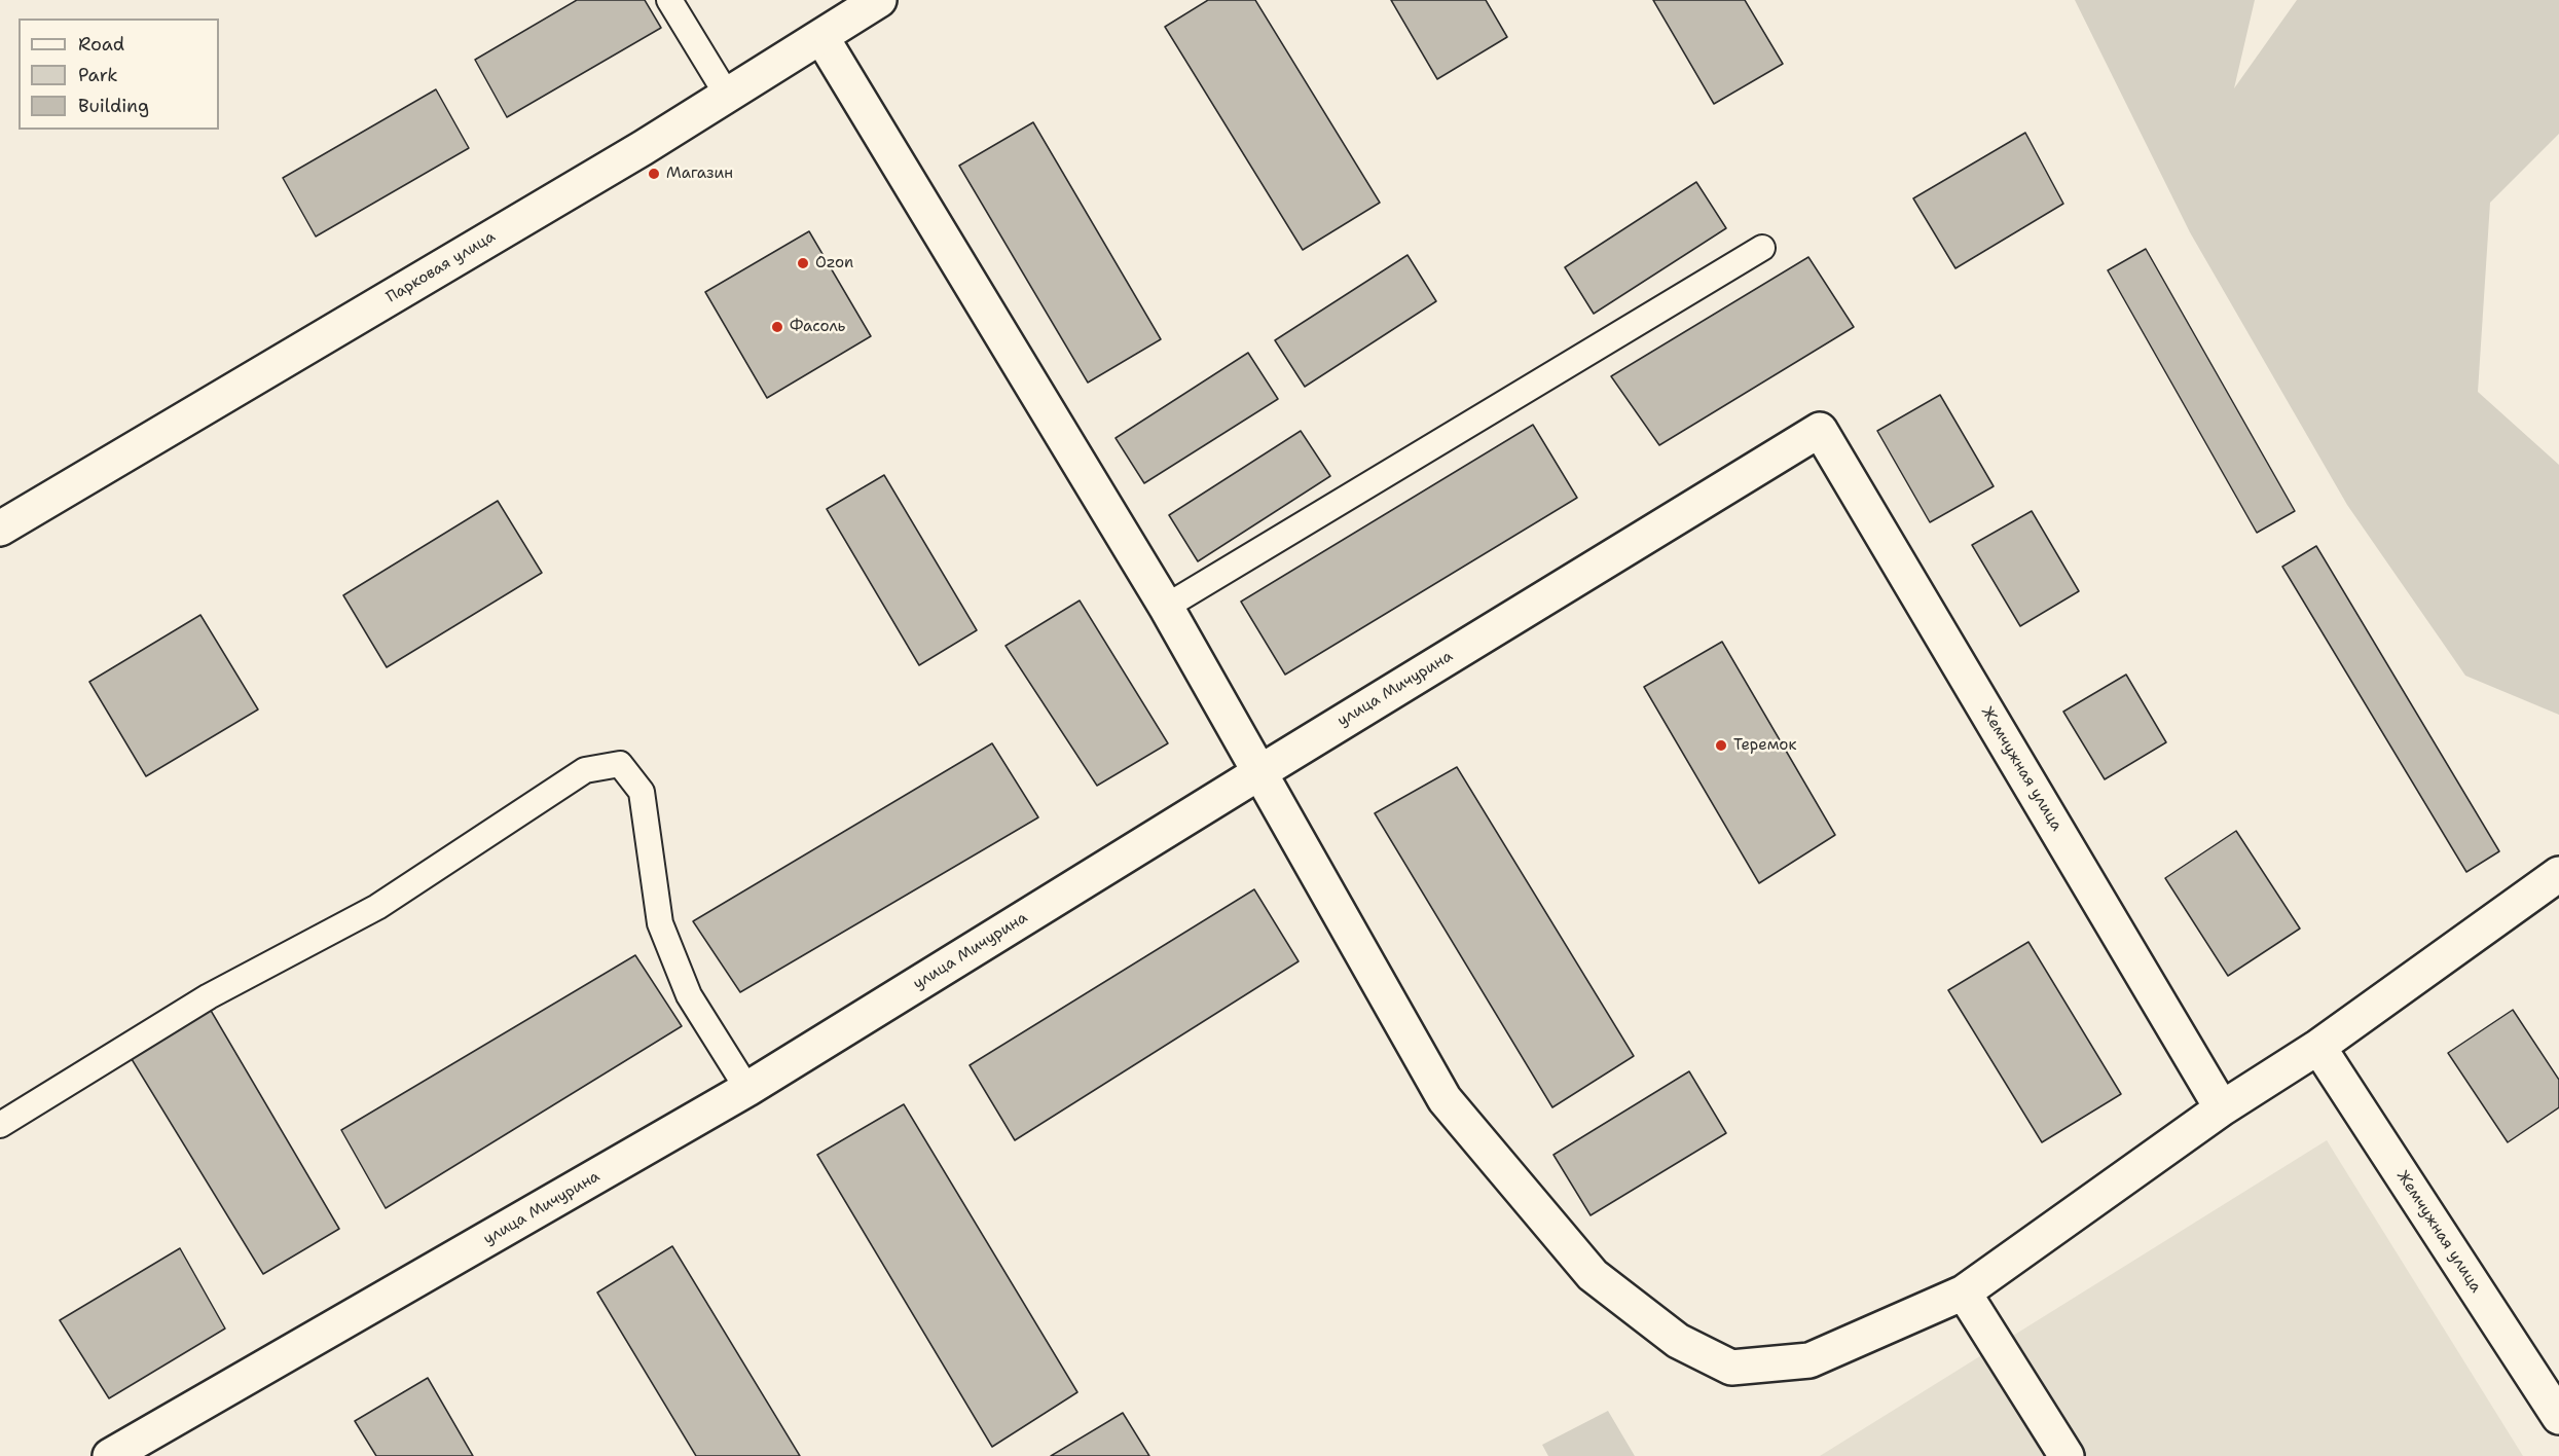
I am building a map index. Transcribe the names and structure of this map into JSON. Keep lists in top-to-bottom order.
{
  "streets": {
    "street": ["Парковая улица", "улица Мичурина", "Жемчужная улица"]
  },
  "crossings": [
    ["улица Мичурина", "Жемчужная улица"]
  ],
  "places": [
    "Магазин",
    "Ozon",
    "Фасоль",
    "Теремок"
  ],
  "legend": ["Road", "Park", "Building"]
}
